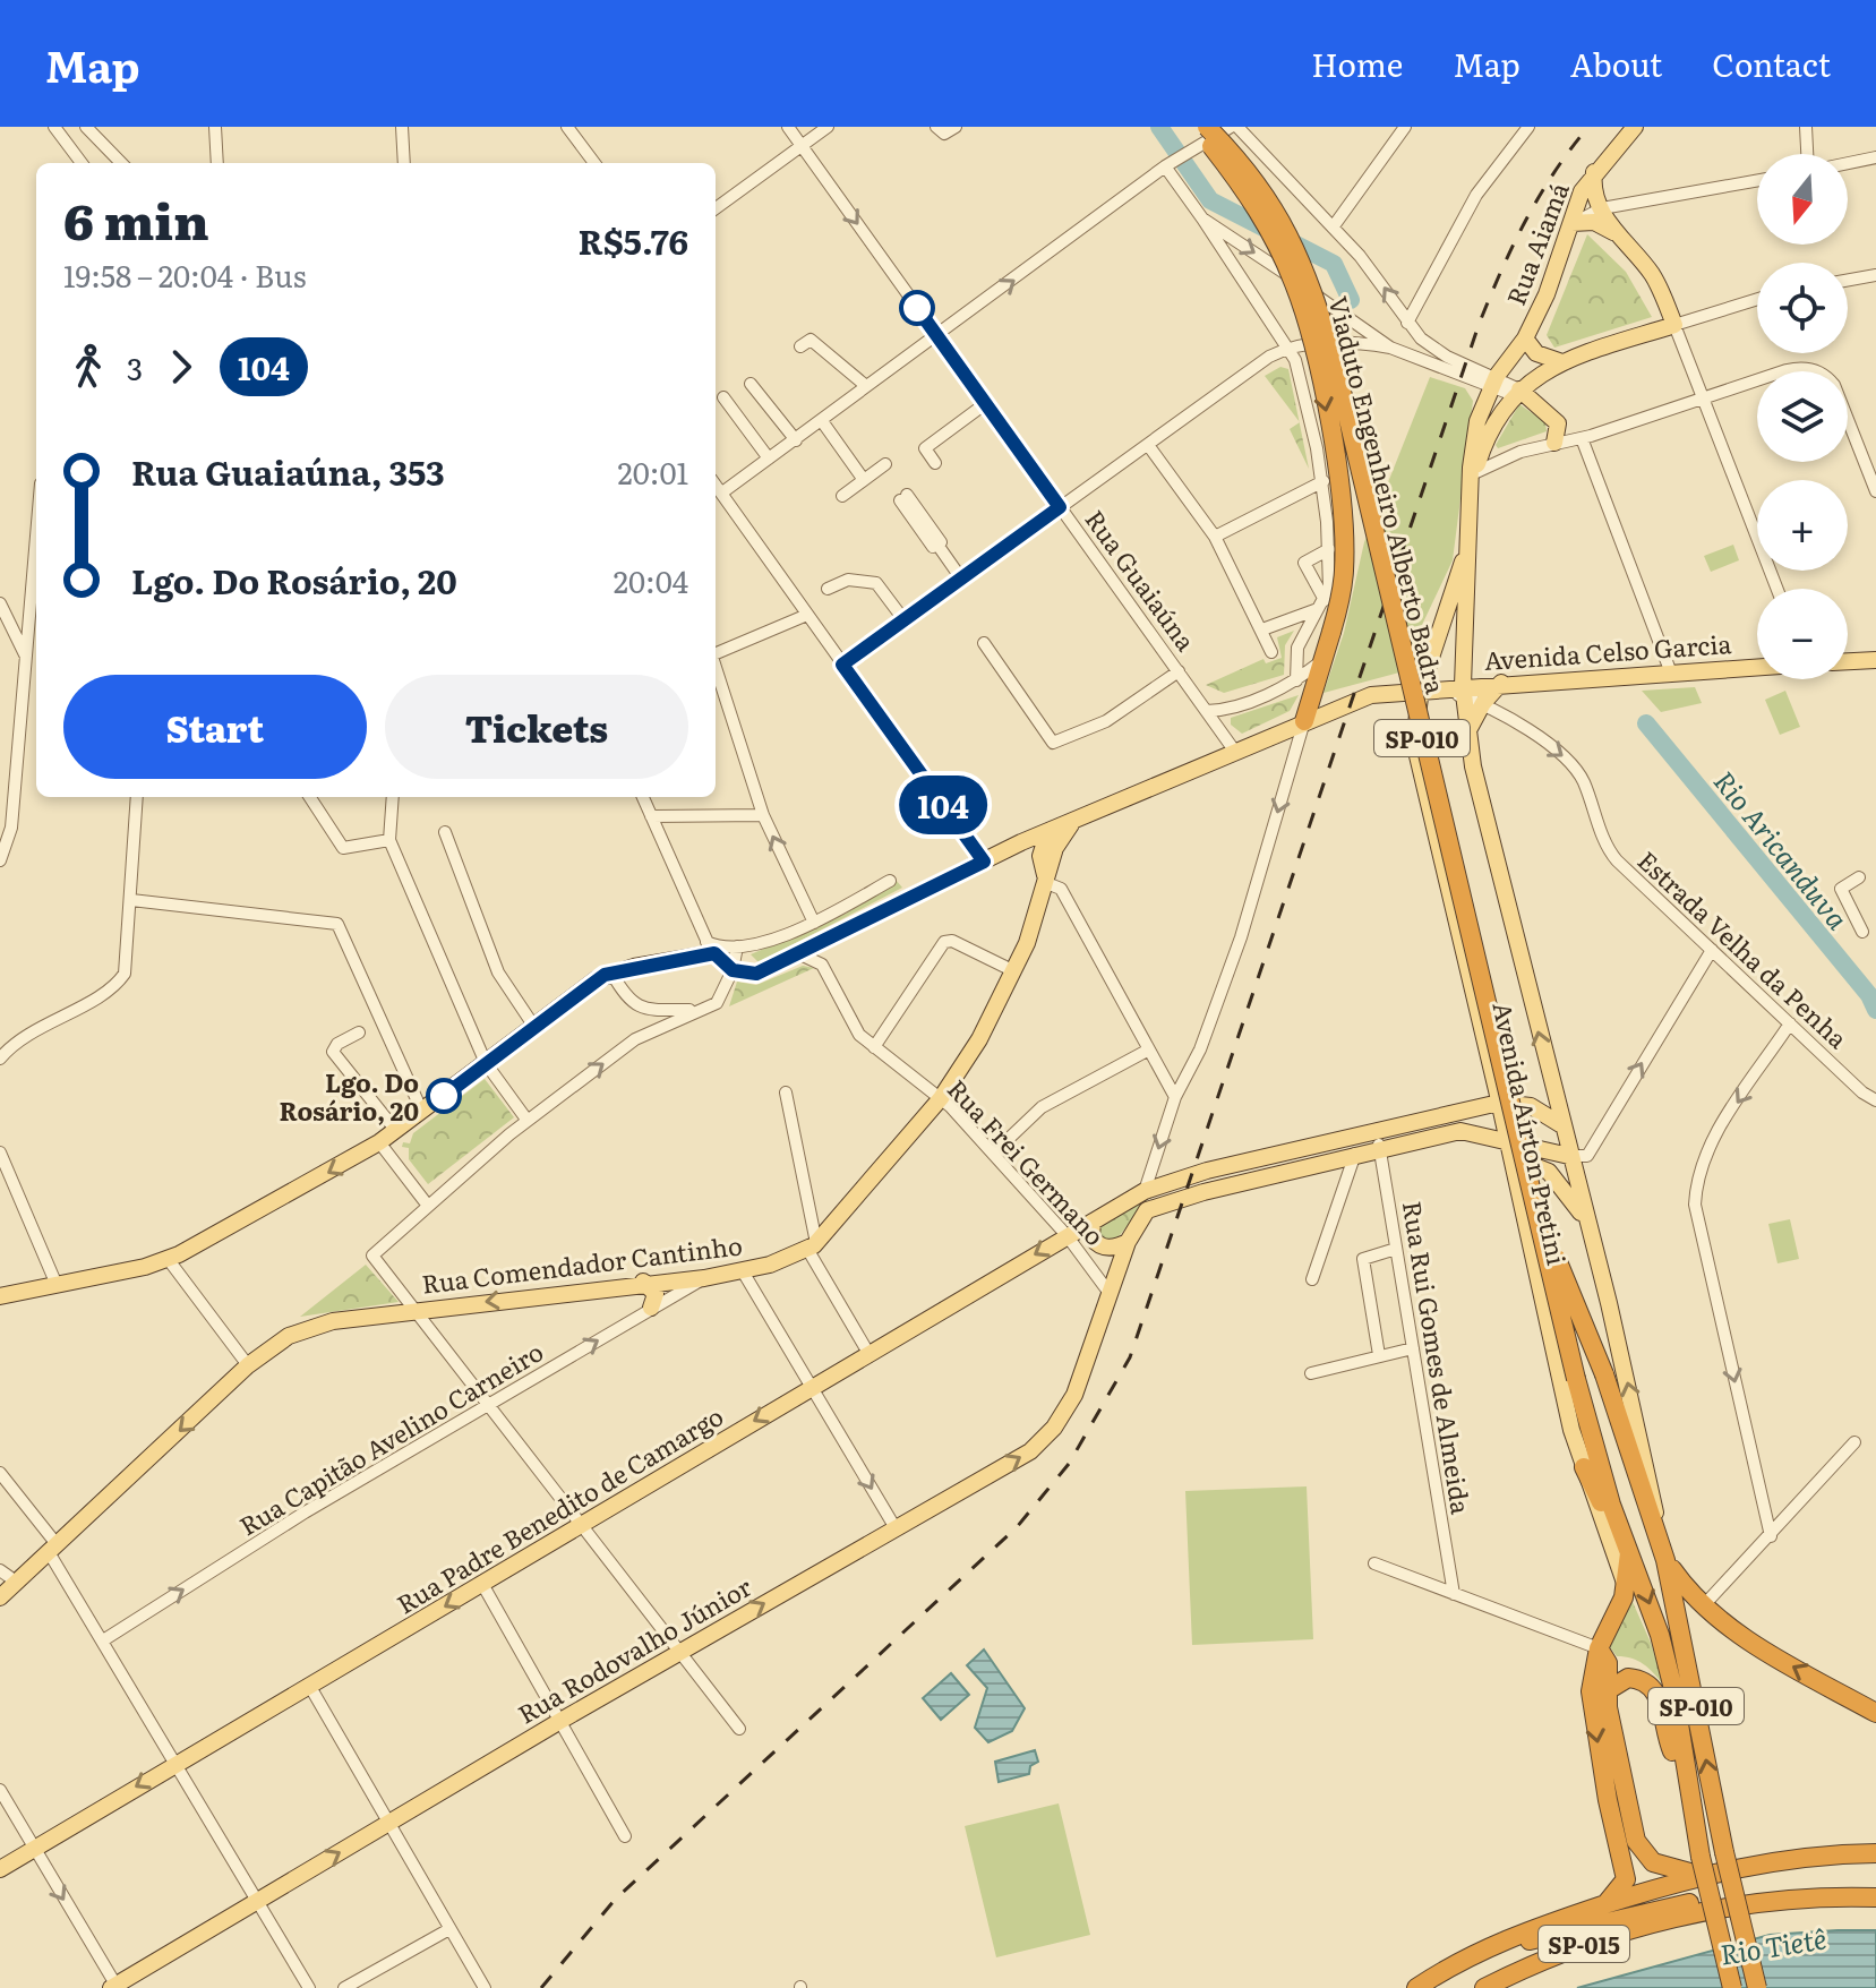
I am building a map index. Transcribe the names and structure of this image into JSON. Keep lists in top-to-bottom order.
{
  "streets": {
    "highway": [
      "Viaduto Engenheiro Alberto Badra",
      "SP-010",
      "Avenida Aírton Pretini",
      "SP-015"
    ],
    "main road": [
      "Rua Aiamá",
      "Avenida Celso Garcia",
      "Rua Comendador Cantinho",
      "Rua Padre Benedito de Camargo",
      "Rua Rodovalho Júnior"
    ],
    "street": [
      "Rua Guaiaúna",
      "Estrada Velha da Penha",
      "Rua Frei Germano",
      "Rua Rui Gomes de Almeida",
      "Rua Capitão Avelino Carneiro"
    ]
  },
  "crossings": [
    ["Viaduto Engenheiro Alberto Badra", "SP-010"],
    ["Viaduto Engenheiro Alberto Badra", "Avenida Aírton Pretini"],
    ["Rua Guaiaúna", "Avenida Celso Garcia"],
    ["Avenida Celso Garcia", "Estrada Velha da Penha"],
    ["Avenida Celso Garcia", "Avenida Aírton Pretini"],
    ["Avenida Celso Garcia", "Rua Frei Germano"],
    ["Avenida Celso Garcia", "Rua Comendador Cantinho"],
    ["Estrada Velha da Penha", "Avenida Aírton Pretini"],
    ["Avenida Aírton Pretini", "Rua Padre Benedito de Camargo"],
    ["Avenida Aírton Pretini", "Rua Rodovalho Júnior"],
    ["Rua Frei Germano", "Rua Comendador Cantinho"],
    ["Rua Frei Germano", "Rua Padre Benedito de Camargo"],
    ["Rua Frei Germano", "Rua Rodovalho Júnior"],
    ["Rua Comendador Cantinho", "Rua Capitão Avelino Carneiro"],
    ["Rua Rui Gomes de Almeida", "Rua Padre Benedito de Camargo"],
    ["Rua Rui Gomes de Almeida", "Rua Rodovalho Júnior"]
  ],
  "one_way": [
    "Estrada Velha da Penha",
    "Rua Capitão Avelino Carneiro",
    "Rua Padre Benedito de Camargo",
    "Rua Rodovalho Júnior"
  ],
  "water": ["Rio Aricanduva", "Rio Tietê"],
  "places": ["Lgo. Do Rosário, 20"],
  "lines": ["bus line 104"],
  "north": "bottom",
  "page": {
    "header": "Map",
    "nav": [
      "Home",
      "Map",
      "About",
      "Contact"
    ],
    "on_map": "104",
    "map_buttons": ["+", "−"],
    "heading": ["6 min", "19:58 – 20:04 · Bus", "R$5.76"],
    "legs": ["3", "104"],
    "list": [
      {
        "name": "Rua Guaiaúna, 353",
        "value": "20:01"
      },
      {
        "name": "Lgo. Do Rosário, 20",
        "value": "20:04"
      }
    ],
    "buttons": ["Start", "Tickets"]
  }
}
